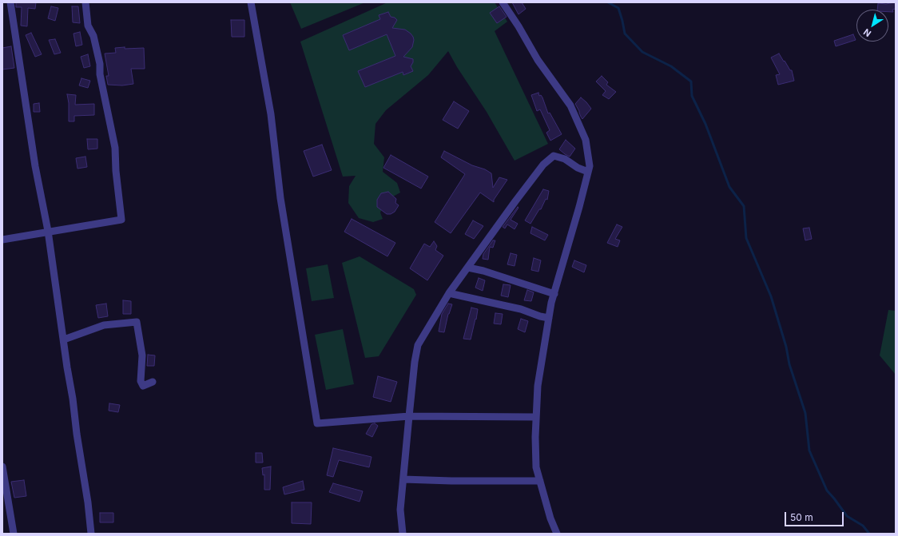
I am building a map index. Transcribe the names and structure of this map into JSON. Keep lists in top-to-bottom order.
{
  "scale_bar": "50 m",
  "north": "bottom left"
}
